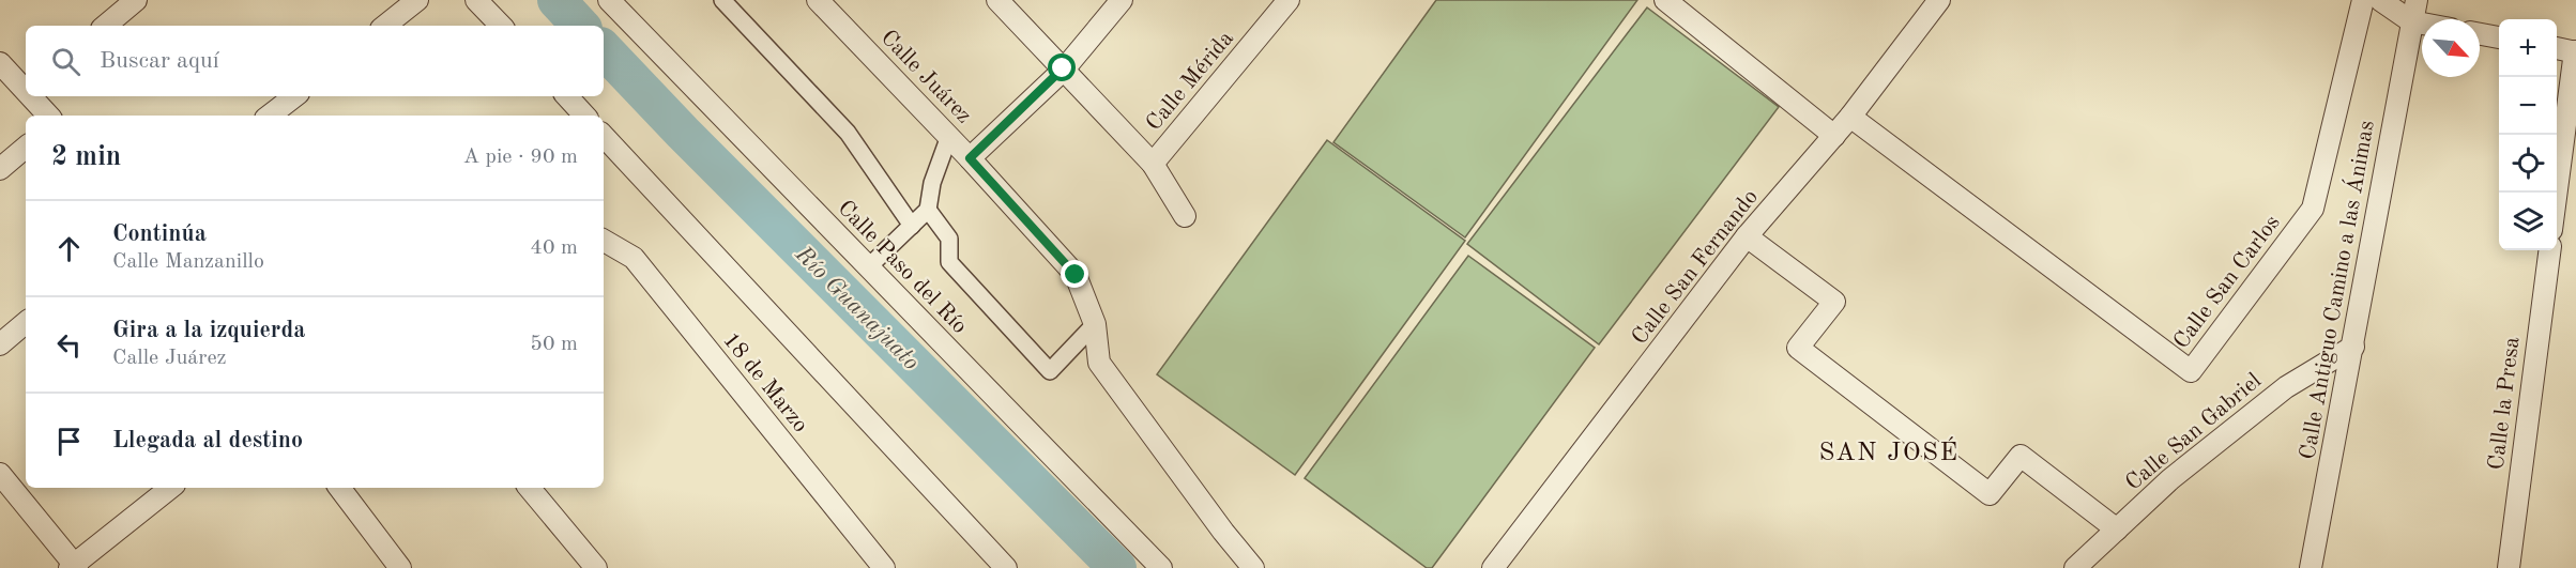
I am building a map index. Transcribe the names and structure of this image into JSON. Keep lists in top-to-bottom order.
{
  "streets": {
    "street": [
      "Calle Juárez",
      "Calle Mérida",
      "Calle Paso del Río",
      "Calle San Fernando",
      "Calle San Carlos",
      "Calle Antiguo Camino a las Ánimas",
      "18 de Marzo",
      "Calle la Presa",
      "Calle San Gabriel"
    ]
  },
  "crossings": [
    ["Calle San Fernando", "Calle San Carlos"],
    ["Calle Antiguo Camino a las Ánimas", "Calle San Gabriel"]
  ],
  "districts": ["SAN JOSÉ"],
  "water": ["Río Guanajuato"],
  "north": "bottom right",
  "page": {
    "map_buttons": ["+", "−"],
    "search": "Buscar aquí",
    "heading": ["2 min", "A pie · 90 m"],
    "list": [
      ["Continúa", "Calle Manzanillo", "40 m"],
      ["Gira a la izquierda", "Calle Juárez", "50 m"],
      "Llegada al destino"
    ]
  }
}
